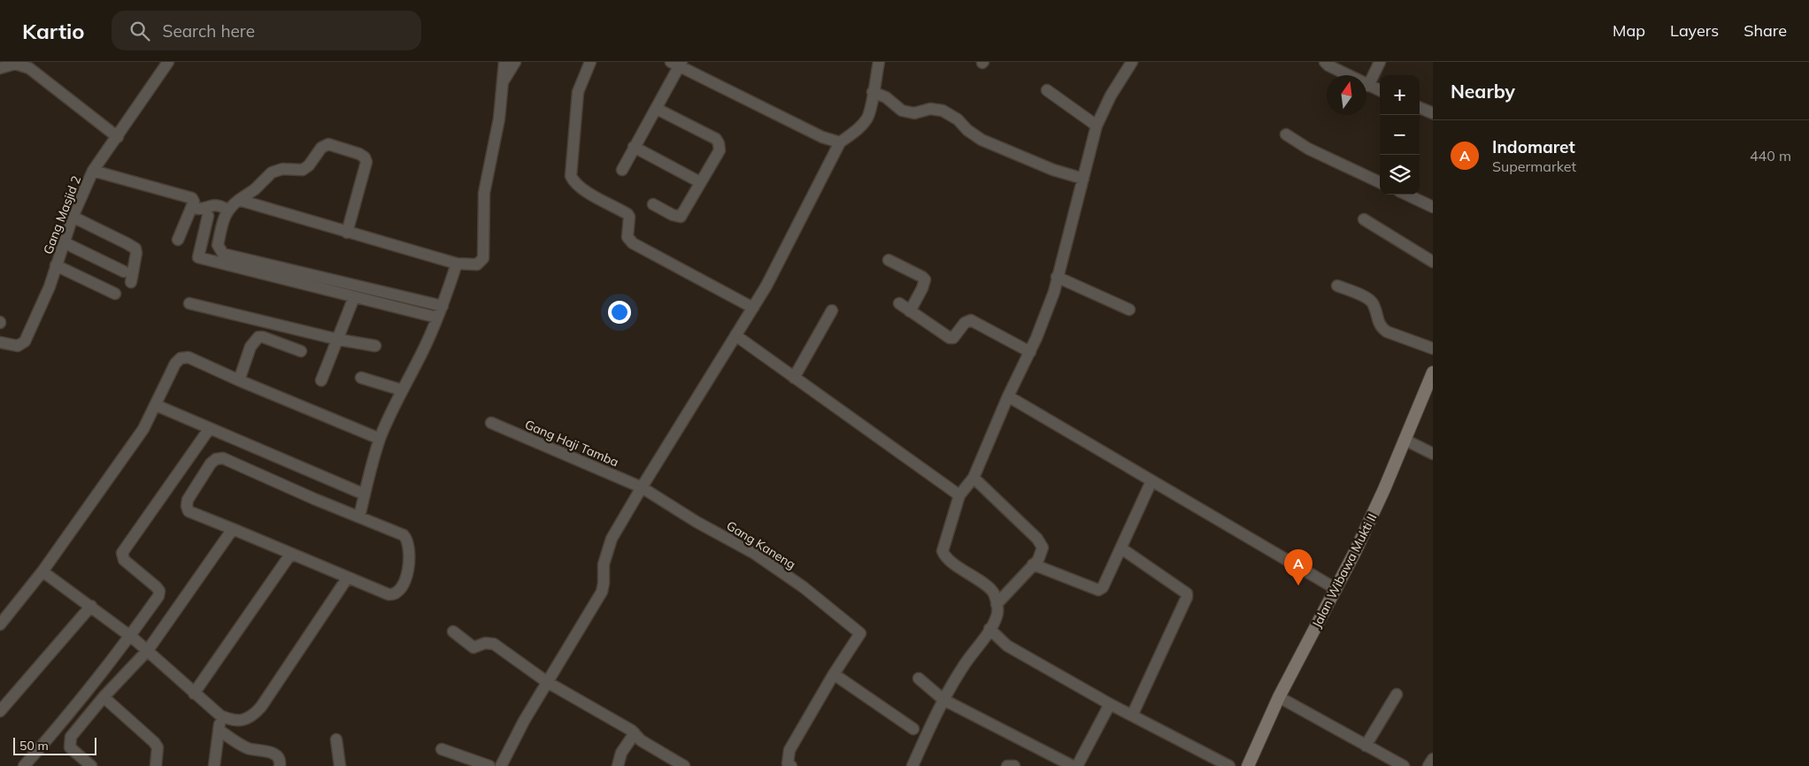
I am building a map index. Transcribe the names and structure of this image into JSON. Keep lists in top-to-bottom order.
{
  "streets": {
    "main road": ["Jalan Wibawa Mukti II"],
    "street": ["Gang Masjid 2", "Gang Haji Tamba", "Gang Kaneng"]
  },
  "crossings": [
    ["Gang Haji Tamba", "Gang Kaneng"]
  ],
  "scale_bar": "50 m",
  "north": "top",
  "page": {
    "header": "Kartio",
    "search": "Search here",
    "nav": ["Map", "Layers", "Share"],
    "heading": "Nearby",
    "map_buttons": ["+", "−"],
    "list": [
      {
        "mark": "A",
        "name": "Indomaret",
        "note": "Supermarket",
        "value": "440 m"
      }
    ],
    "pins": "A",
    "scale": "50 m"
  }
}
